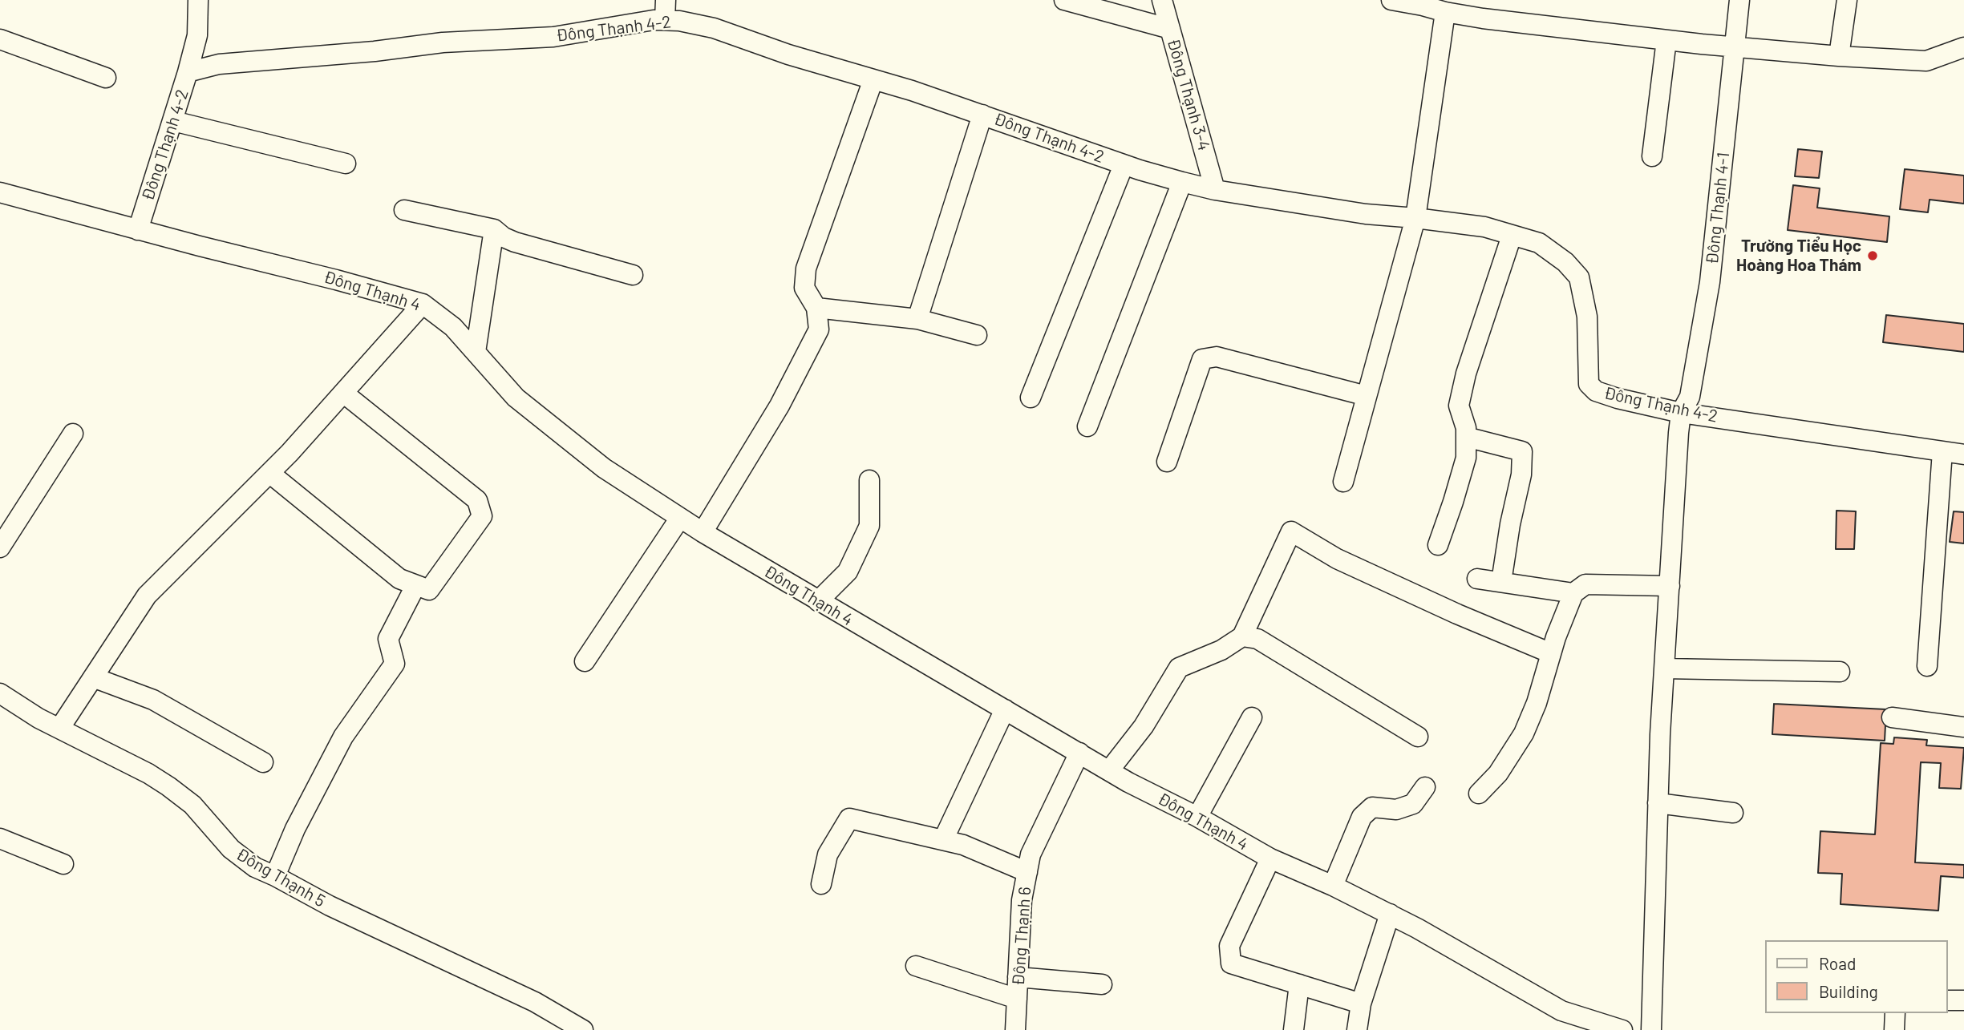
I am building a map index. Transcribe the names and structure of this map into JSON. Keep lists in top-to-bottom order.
{
  "streets": {
    "street": [
      "Đông Thạnh 4-2",
      "Đông Thạnh 3-4",
      "Đông Thạnh 4-1",
      "Đông Thạnh 4",
      "Đông Thạnh 5",
      "Đông Thạnh 6"
    ]
  },
  "crossings": [
    ["Đông Thạnh 4-2", "Đông Thạnh 3-4"],
    ["Đông Thạnh 4-2", "Đông Thạnh 4-1"],
    ["Đông Thạnh 4-2", "Đông Thạnh 4"],
    ["Đông Thạnh 4", "Đông Thạnh 6"]
  ],
  "places": ["Trường Tiểu Học Hoàng Hoa Thám"],
  "legend": ["Road", "Building"]
}
